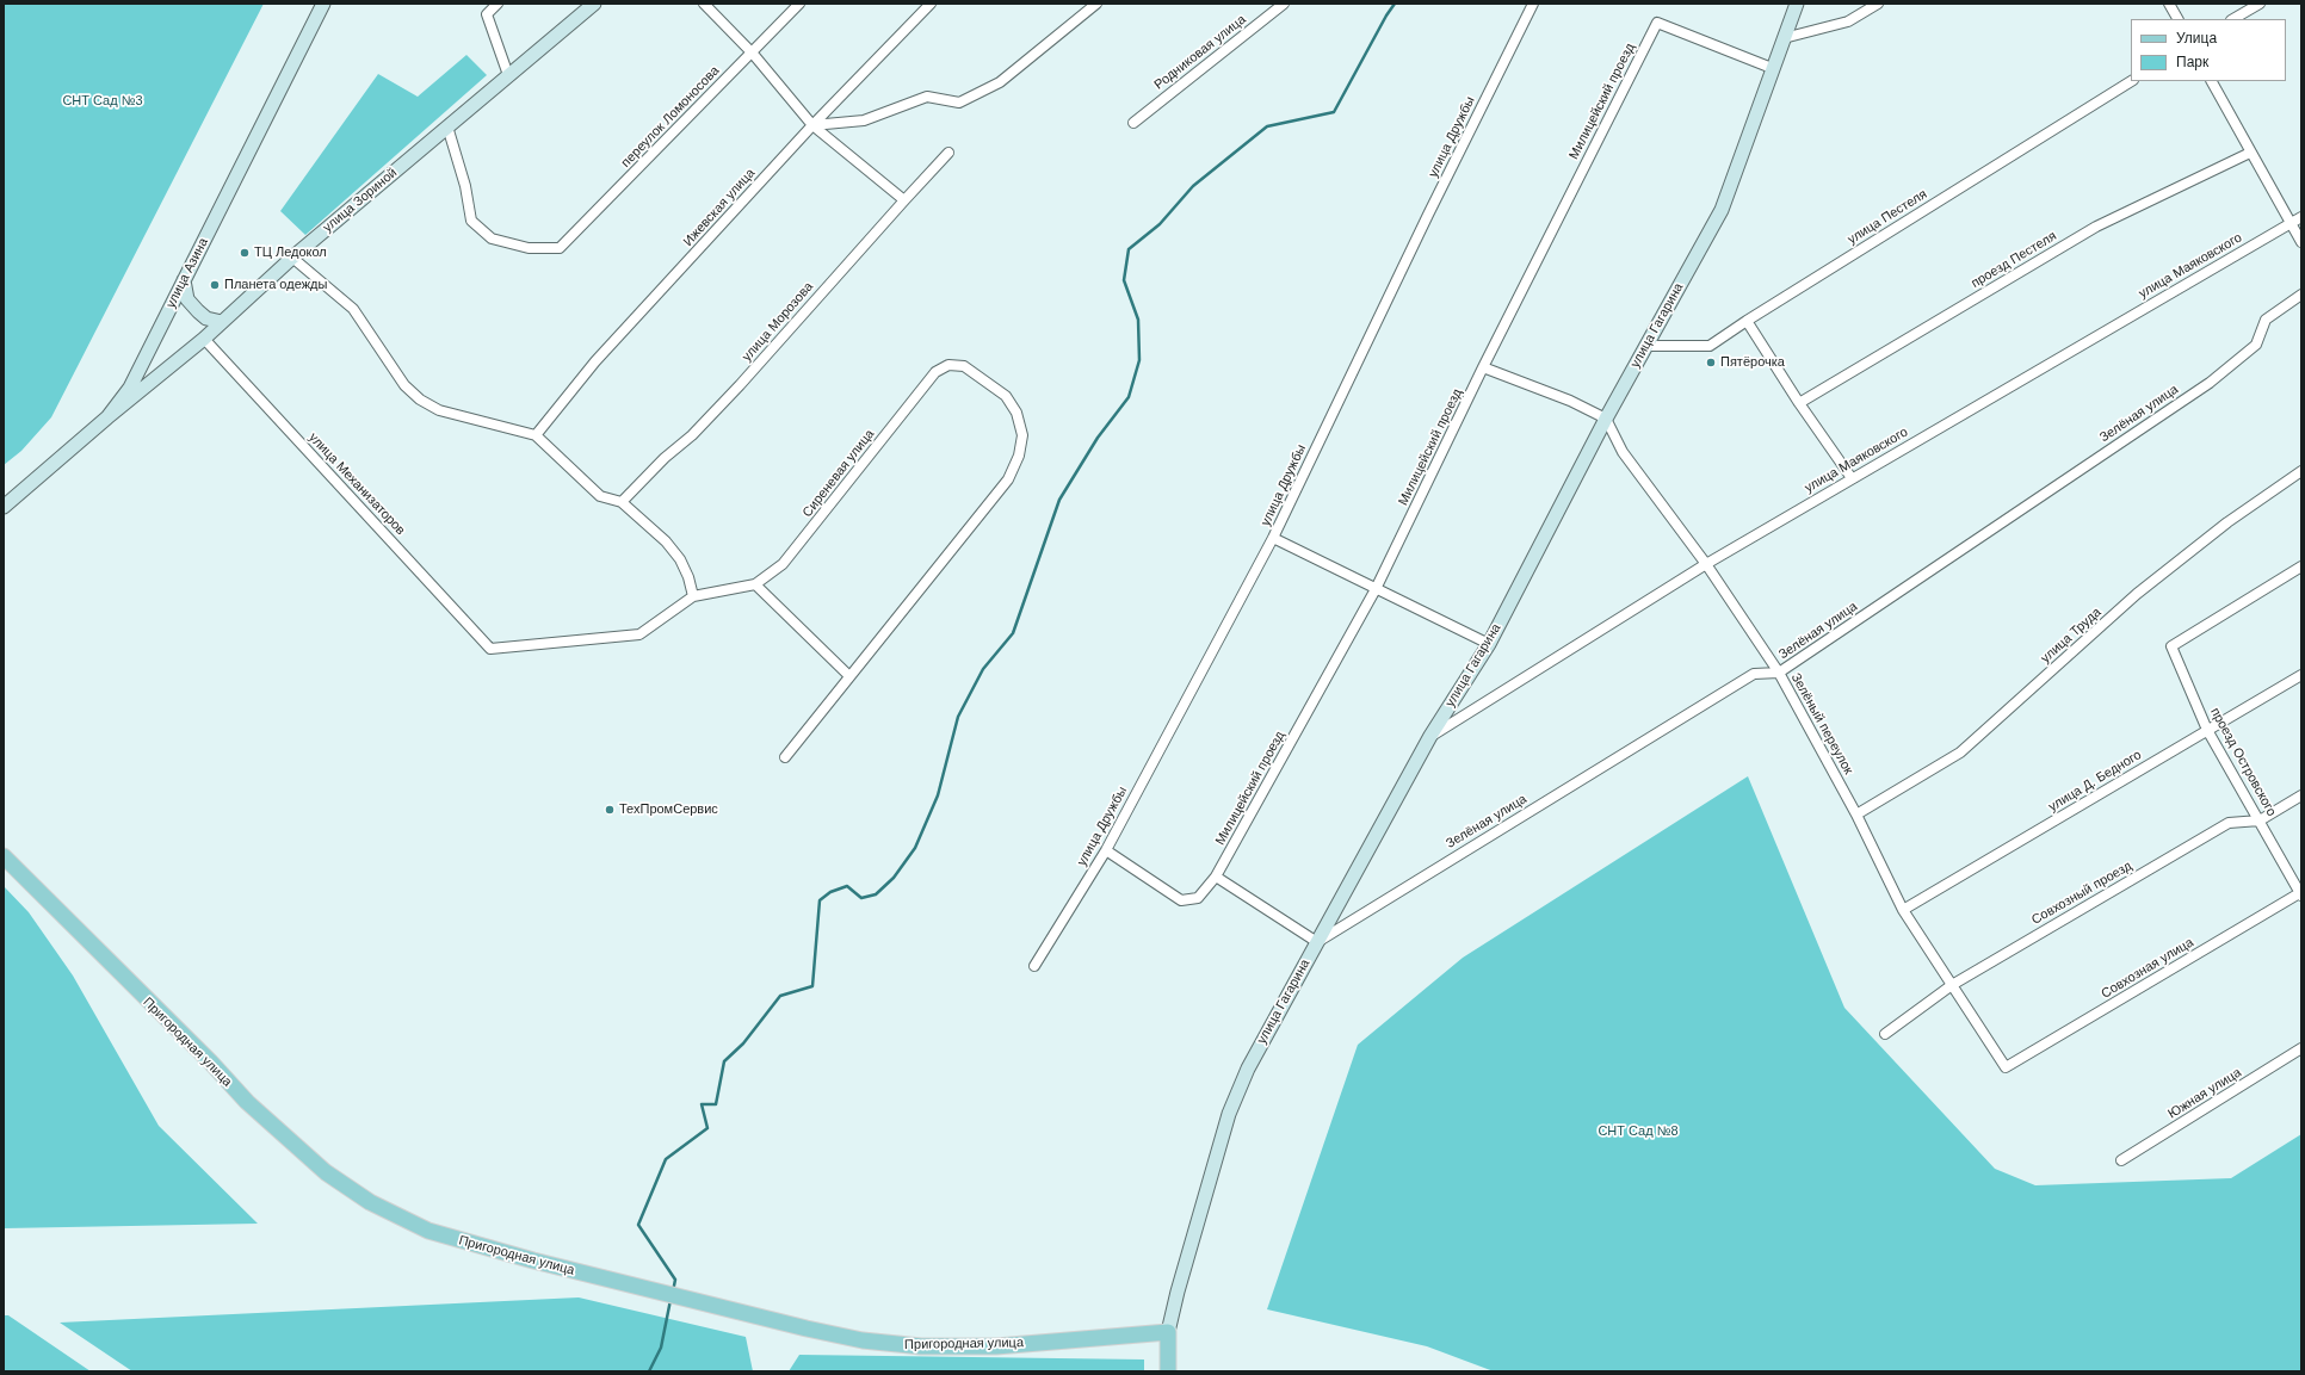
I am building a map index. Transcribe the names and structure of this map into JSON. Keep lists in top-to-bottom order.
{
  "streets": {
    "main road": [
      "улица Зориной",
      "улица Азина",
      "улица Гагарина",
      "Пригородная улица"
    ],
    "street": [
      "Родниковая улица",
      "Милицейский проезд",
      "переулок Ломоносова",
      "улица Дружбы",
      "Ижевская улица",
      "улица Пестеля",
      "проезд Пестеля",
      "улица Маяковского",
      "улица Морозова",
      "Зелёная улица",
      "Сиреневая улица",
      "улица Механизаторов",
      "улица Труда",
      "Зелёный переулок",
      "проезд Островского",
      "улица Д. Бедного",
      "Совхозный проезд",
      "Совхозная улица",
      "Южная улица"
    ]
  },
  "crossings": [
    ["Милицейский проезд", "улица Дружбы"],
    ["Милицейский проезд", "улица Гагарина"],
    ["переулок Ломоносова", "улица Зориной"],
    ["улица Зориной", "улица Азина"],
    ["улица Зориной", "улица Механизаторов"],
    ["улица Пестеля", "улица Гагарина"],
    ["улица Маяковского", "улица Гагарина"],
    ["улица Маяковского", "Зелёный переулок"],
    ["улица Гагарина", "Зелёная улица"],
    ["улица Гагарина", "Зелёный переулок"],
    ["улица Гагарина", "Пригородная улица"],
    ["Зелёная улица", "Зелёный переулок"],
    ["улица Труда", "Зелёный переулок"],
    ["Зелёный переулок", "улица Д. Бедного"],
    ["Зелёный переулок", "Совхозный проезд"],
    ["Зелёный переулок", "Совхозная улица"],
    ["проезд Островского", "улица Д. Бедного"],
    ["проезд Островского", "Совхозный проезд"],
    ["проезд Островского", "Совхозная улица"]
  ],
  "parks": ["СНТ Сад №3", "СНТ Сад №8"],
  "places": [
    "ТЦ Ледокол",
    "Планета одежды",
    "Пятёрочка",
    "ТехПромСервис"
  ],
  "legend": ["Улица", "Парк"]
}
